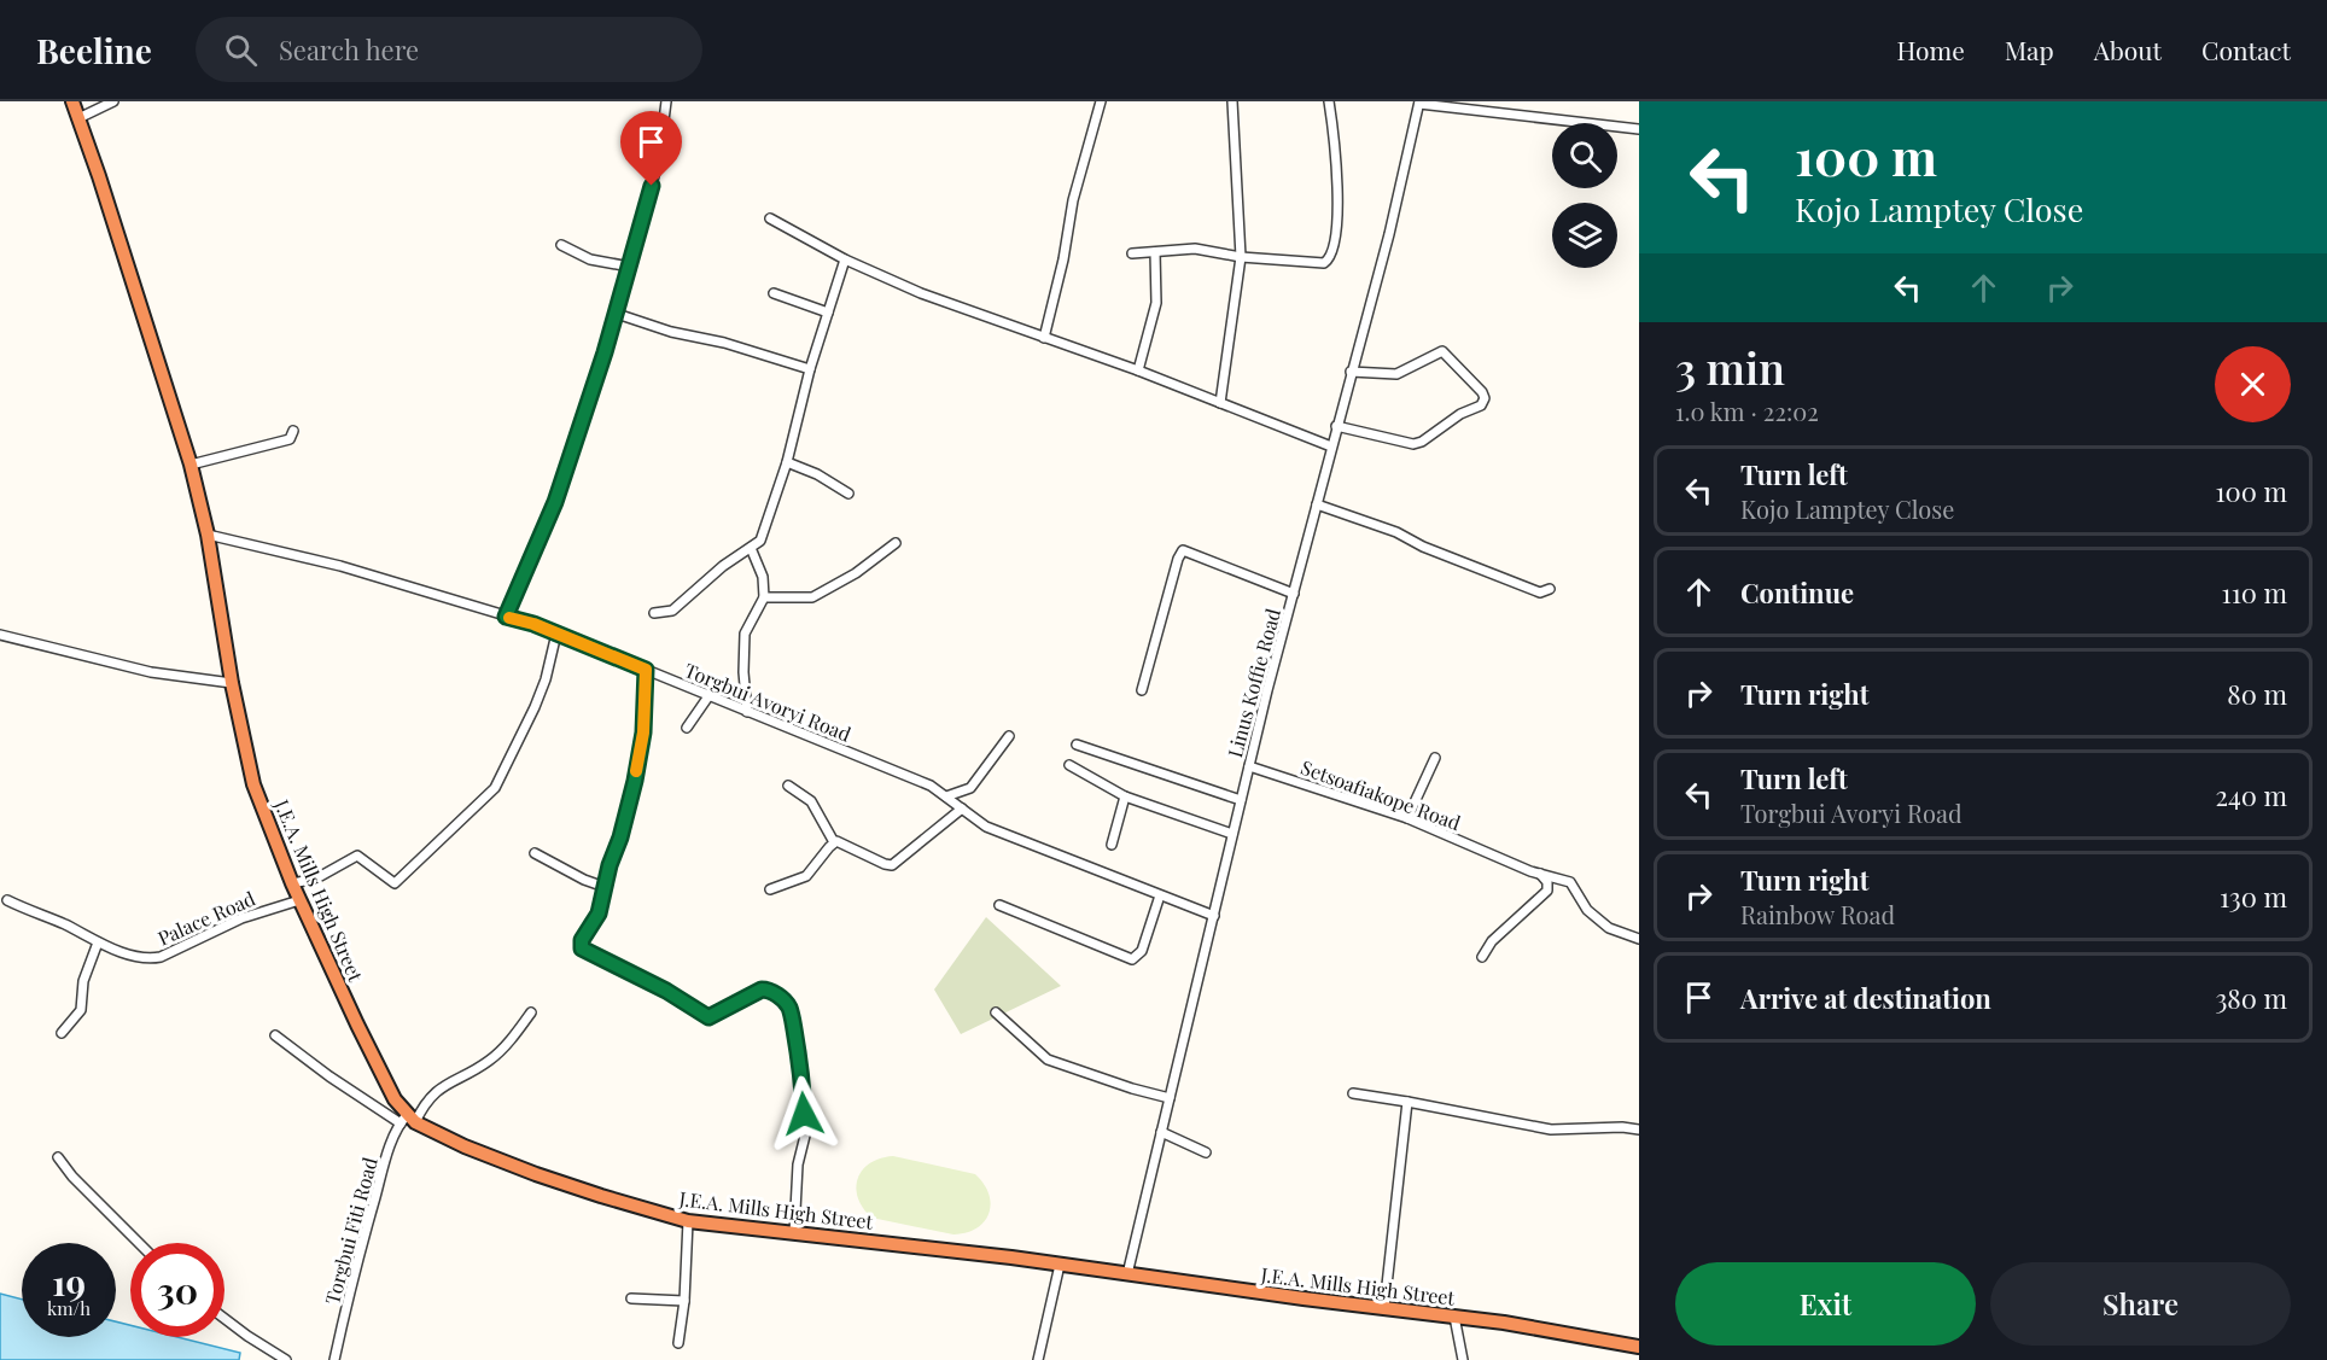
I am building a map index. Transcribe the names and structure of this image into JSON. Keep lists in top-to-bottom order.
{
  "streets": {
    "highway": ["J.E.A. Mills High Street"],
    "street": [
      "Linus Koffie Road",
      "Torgbui Avoryi Road",
      "Setsoafiakope Road",
      "Palace Road",
      "Torgbui Fiti Road"
    ]
  },
  "crossings": [
    ["Linus Koffie Road", "Torgbui Avoryi Road"],
    ["Linus Koffie Road", "Setsoafiakope Road"],
    ["Linus Koffie Road", "J.E.A. Mills High Street"],
    ["Torgbui Avoryi Road", "J.E.A. Mills High Street"],
    ["J.E.A. Mills High Street", "Palace Road"],
    ["J.E.A. Mills High Street", "Torgbui Fiti Road"]
  ],
  "page": {
    "header": "Beeline",
    "search": "Search here",
    "nav": [
      "Home",
      "Map",
      "About",
      "Contact"
    ],
    "turn": ["100 m", "Kojo Lamptey Close"],
    "heading": ["3 min", "1.0 km · 22:02"],
    "list": [
      {
        "name": "Turn left",
        "note": "Kojo Lamptey Close",
        "value": "100 m"
      },
      {
        "name": "Continue",
        "value": "110 m"
      },
      {
        "name": "Turn right",
        "value": "80 m"
      },
      {
        "name": "Turn left",
        "note": "Torgbui Avoryi Road",
        "value": "240 m"
      },
      {
        "name": "Turn right",
        "note": "Rainbow Road",
        "value": "130 m"
      },
      {
        "name": "Arrive at destination",
        "value": "380 m"
      }
    ],
    "speed": "19 km/h",
    "limit": "30",
    "buttons": ["Exit", "Share"]
  }
}
